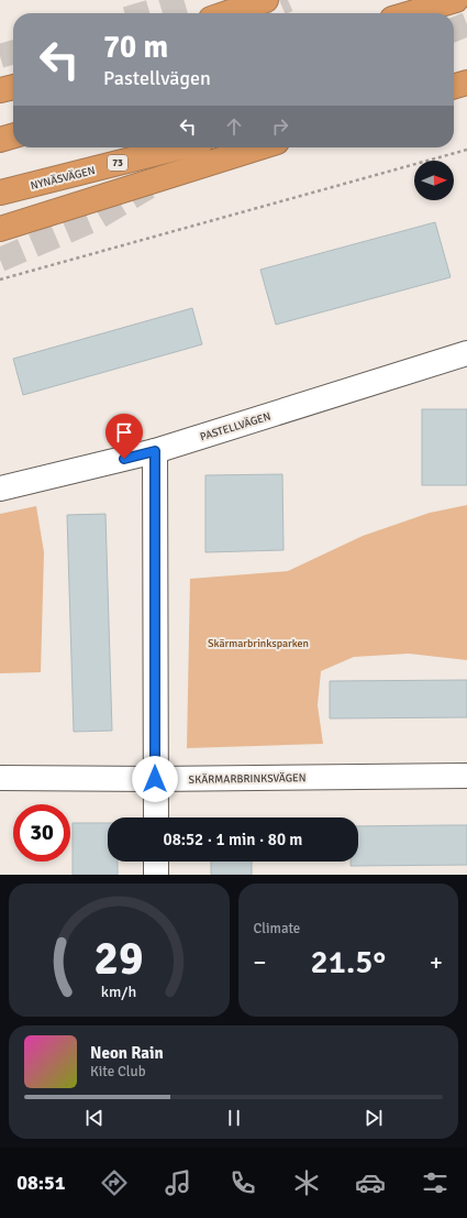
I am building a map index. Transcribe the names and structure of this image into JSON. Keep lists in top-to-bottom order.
{
  "streets": {
    "highway": ["73", "NYNÄSVÄGEN"],
    "street": ["PASTELLVÄGEN", "SKÄRMARBRINKSVÄGEN"]
  },
  "parks": ["Skärmarbrinksparken"],
  "north": "right",
  "page": {
    "turn": ["70 m", "Pastellvägen"],
    "limit": "30",
    "trip": "08:52 · 1 min · 80 m",
    "tile": "Climate",
    "heat": ["−", "21.5°", "+"],
    "song": ["Neon Rain", "Kite Club"],
    "tabs": "08:51",
    "gauge": ["29", "km/h"]
  }
}
